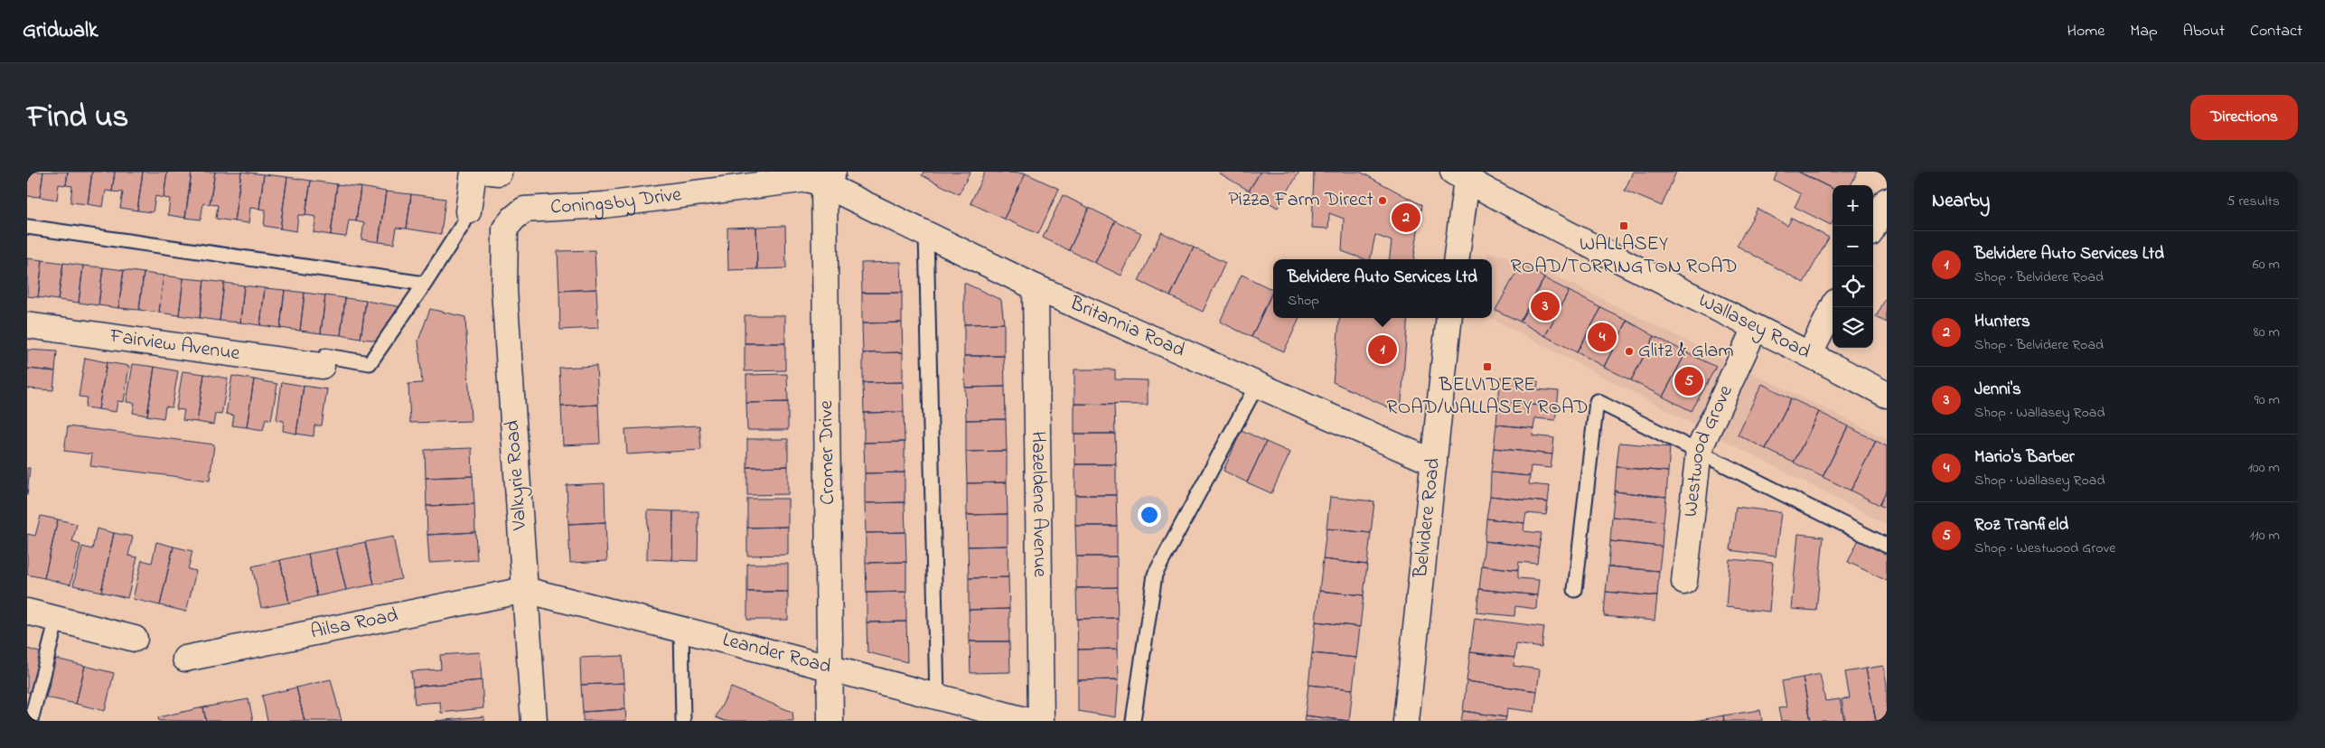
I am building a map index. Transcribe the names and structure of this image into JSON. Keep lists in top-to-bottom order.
{
  "streets": {
    "street": [
      "Coningsby Drive",
      "Britannia Road",
      "Wallasey Road",
      "Fairview Avenue",
      "Cromer Drive",
      "Westwood Grove",
      "Valkyrie Road",
      "Hazeldene Avenue",
      "Belvidere Road",
      "Ailsa Road",
      "Leander Road"
    ]
  },
  "crossings": [
    ["Coningsby Drive", "Britannia Road"],
    ["Coningsby Drive", "Cromer Drive"],
    ["Coningsby Drive", "Valkyrie Road"],
    ["Britannia Road", "Cromer Drive"],
    ["Britannia Road", "Hazeldene Avenue"],
    ["Britannia Road", "Belvidere Road"],
    ["Wallasey Road", "Westwood Grove"],
    ["Cromer Drive", "Leander Road"],
    ["Valkyrie Road", "Ailsa Road"],
    ["Valkyrie Road", "Leander Road"],
    ["Ailsa Road", "Leander Road"]
  ],
  "places": {
    "other": ["Pizza Farm Direct", "Glitz & Glam"],
    "transit": ["WALLASEY ROAD/TORRINGTON ROAD", "BELVIDERE ROAD/WALLASEY ROAD"]
  },
  "page": {
    "header": "Gridwalk",
    "nav": [
      "Home",
      "Map",
      "About",
      "Contact"
    ],
    "title": "Find us",
    "buttons": "Directions",
    "heading": ["Nearby", "5 results"],
    "map_buttons": ["+", "−"],
    "pins": [
      "2",
      "3",
      "4",
      "1",
      "5"
    ],
    "list": [
      {
        "mark": "1",
        "name": "Belvidere Auto Services Ltd",
        "note": "Shop · Belvidere Road",
        "value": "60 m"
      },
      {
        "mark": "2",
        "name": "Hunters",
        "note": "Shop · Belvidere Road",
        "value": "80 m"
      },
      {
        "mark": "3",
        "name": "Jenni's",
        "note": "Shop · Wallasey Road",
        "value": "90 m"
      },
      {
        "mark": "4",
        "name": "Mario's Barber",
        "note": "Shop · Wallasey Road",
        "value": "100 m"
      },
      {
        "mark": "5",
        "name": "Roz Tranfield",
        "note": "Shop · Westwood Grove",
        "value": "110 m"
      }
    ],
    "popup": ["Belvidere Auto Services Ltd", "Shop"]
  }
}
